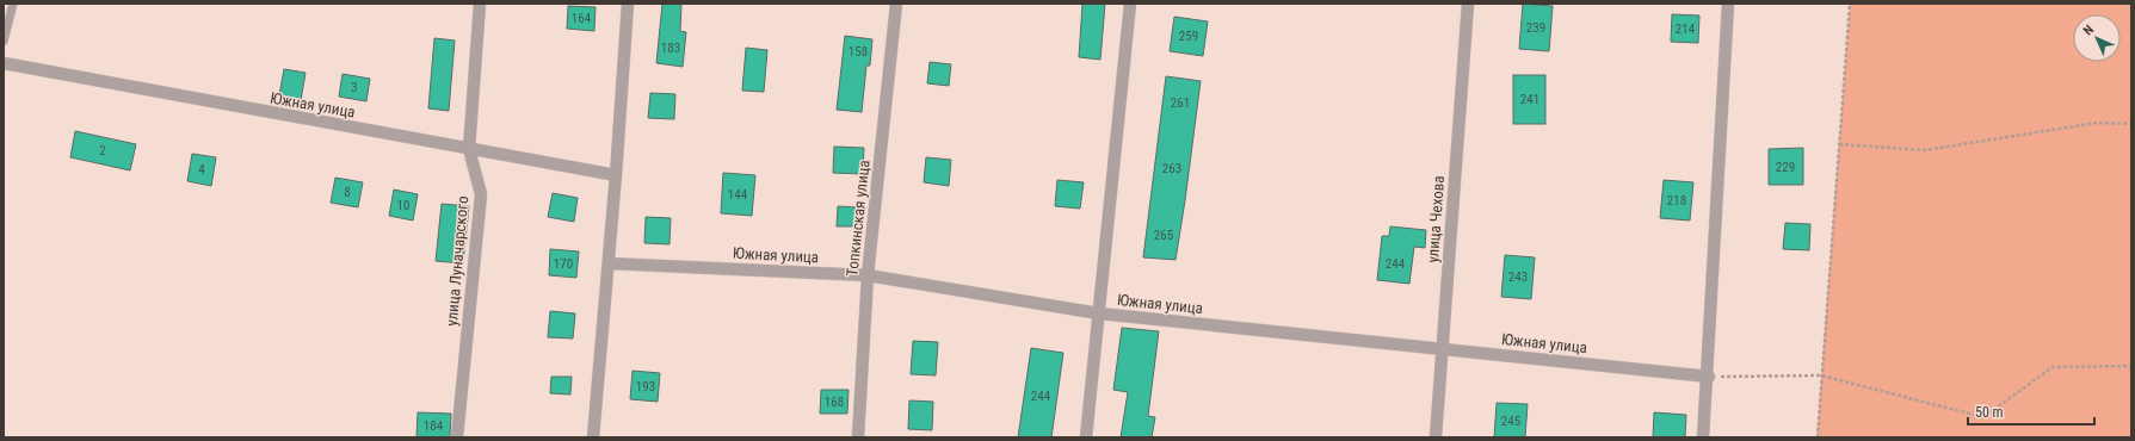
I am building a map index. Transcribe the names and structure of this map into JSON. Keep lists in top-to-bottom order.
{
  "streets": {
    "street": [
      "Южная улица",
      "Топкинская улица",
      "улица Чехова",
      "улица Луначарского"
    ]
  },
  "crossings": [
    ["Южная улица", "Топкинская улица"],
    ["Южная улица", "улица Чехова"],
    ["Южная улица", "улица Луначарского"]
  ],
  "house_numbers": [
    "164",
    "239",
    "214",
    "259",
    "183",
    "158",
    "3",
    "241",
    "261",
    "2",
    "229",
    "263",
    "4",
    "8",
    "144",
    "218",
    "10",
    "265",
    "170",
    "244",
    "243",
    "193",
    "244",
    "168",
    "245",
    "184"
  ],
  "scale_bar": "50 m",
  "north": "top left"
}
